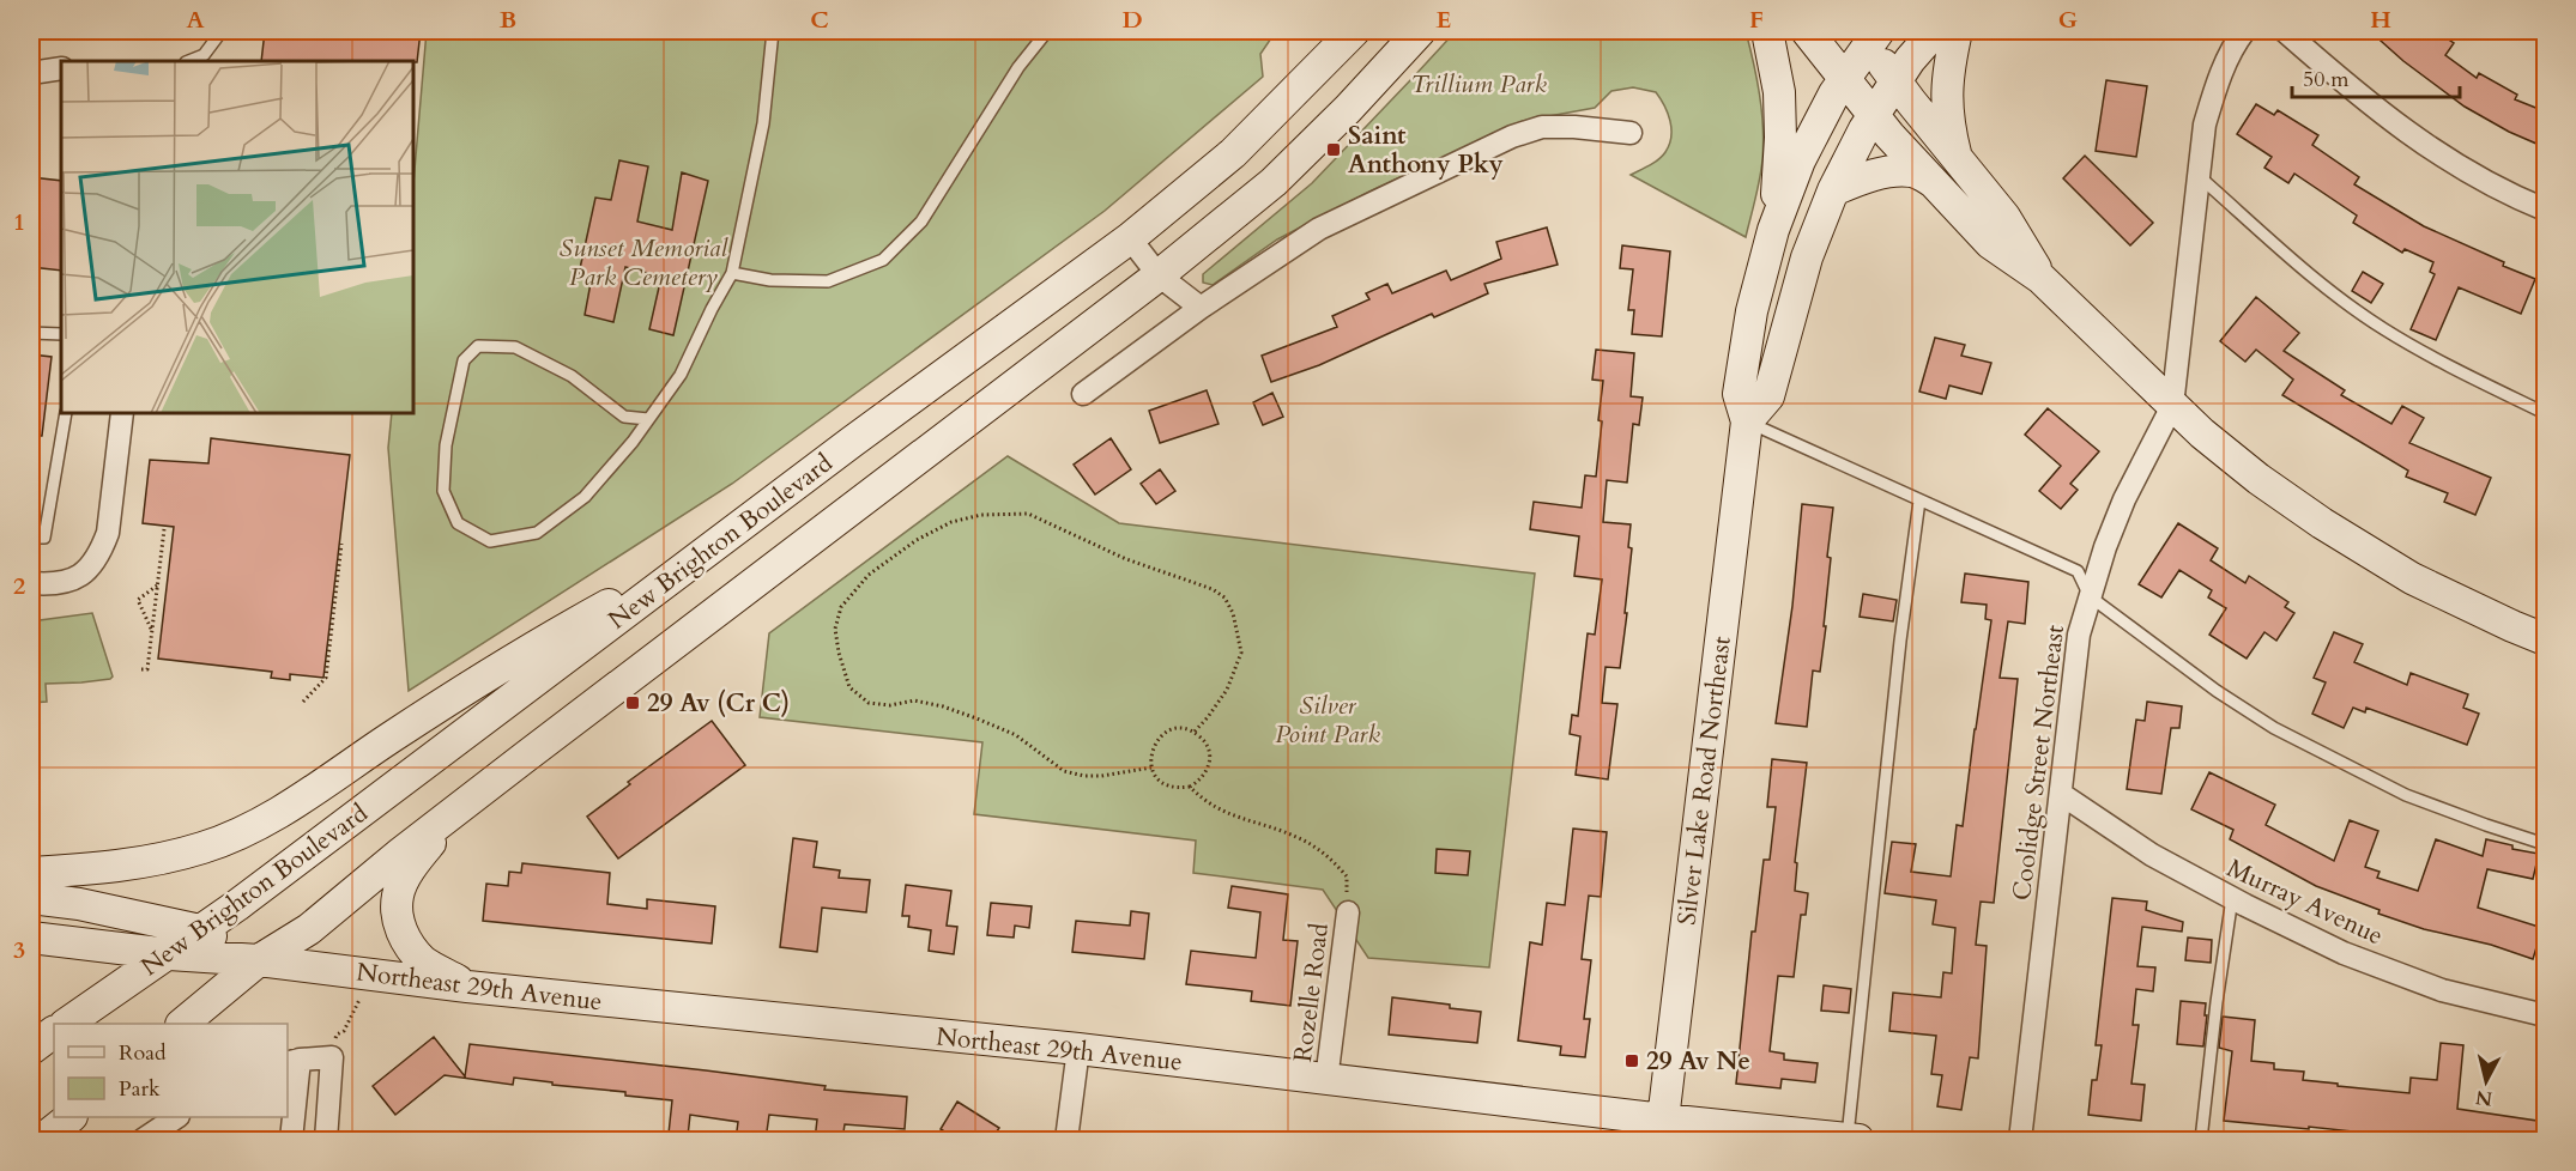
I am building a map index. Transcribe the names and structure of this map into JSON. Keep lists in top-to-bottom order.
{
  "streets": {
    "main road": ["New Brighton Boulevard", "Silver Lake Road Northeast", "Northeast 29th Avenue"],
    "street": ["Coolidge Street Northeast", "Murray Avenue", "Rozelle Road"]
  },
  "crossings": [
    ["New Brighton Boulevard", "Northeast 29th Avenue"],
    ["Coolidge Street Northeast", "Murray Avenue"],
    ["Silver Lake Road Northeast", "Northeast 29th Avenue"],
    ["Northeast 29th Avenue", "Rozelle Road"]
  ],
  "parks": ["Trillium Park", "Sunset Memorial Park Cemetery", "Silver Point Park"],
  "places": {
    "transit": ["Saint Anthony Pky", "29 Av (Cr C)", "29 Av Ne"]
  },
  "legend": ["Road", "Park"],
  "scale_bar": "50 m",
  "north": "bottom",
  "grid": {
    "columns": [
      "A",
      "B",
      "C",
      "D",
      "E",
      "F",
      "G",
      "H"
    ],
    "rows": ["1", "2", "3"]
  }
}
